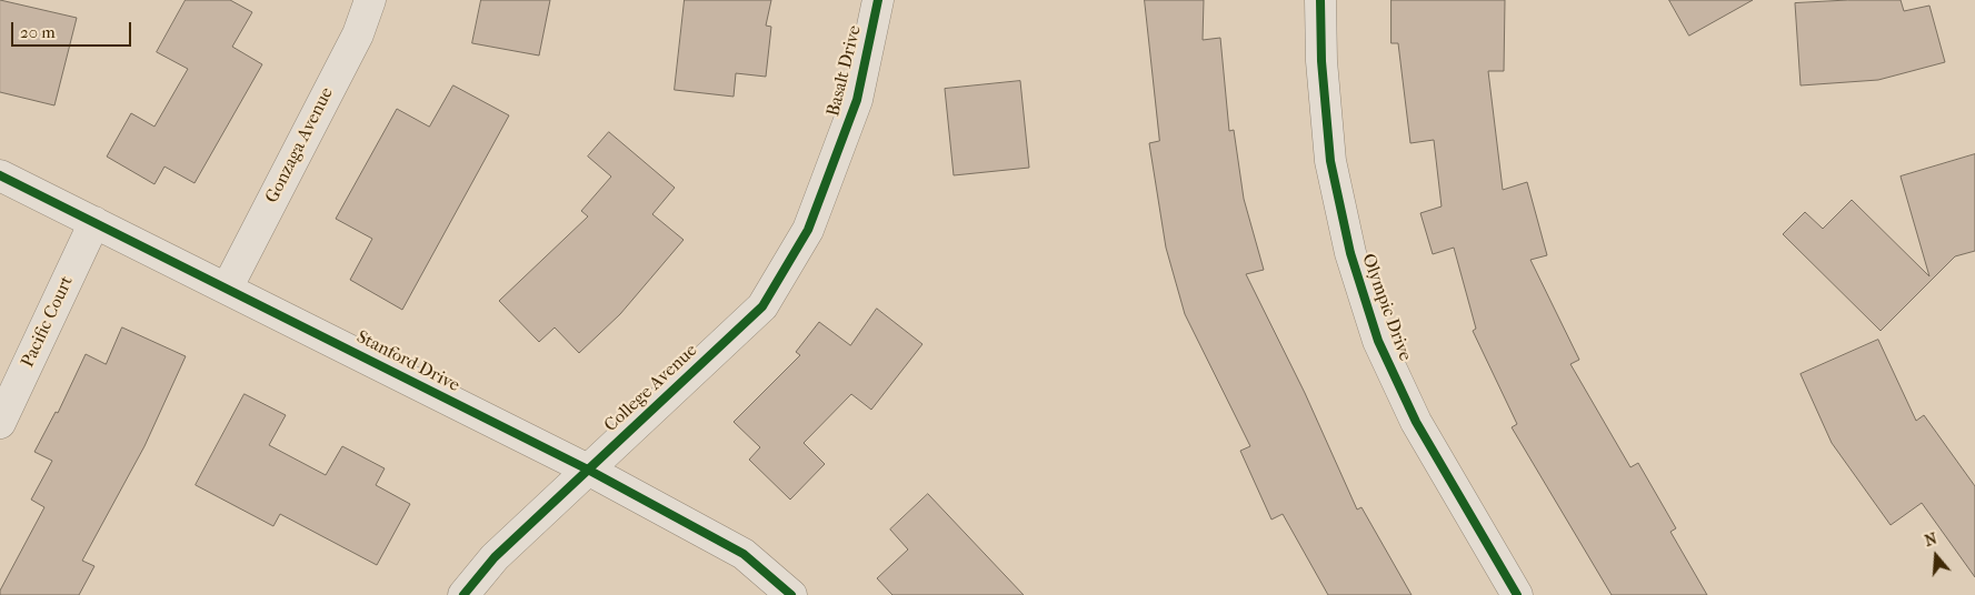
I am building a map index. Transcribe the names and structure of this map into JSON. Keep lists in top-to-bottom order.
{
  "streets": {
    "street": [
      "Basalt Drive",
      "Gonzaga Avenue",
      "Olympic Drive",
      "Pacific Court",
      "Stanford Drive",
      "College Avenue"
    ]
  },
  "crossings": [
    ["Basalt Drive", "College Avenue"],
    ["Gonzaga Avenue", "Stanford Drive"],
    ["Pacific Court", "Stanford Drive"],
    ["Stanford Drive", "College Avenue"]
  ],
  "scale_bar": "20 m",
  "north": "top"
}
